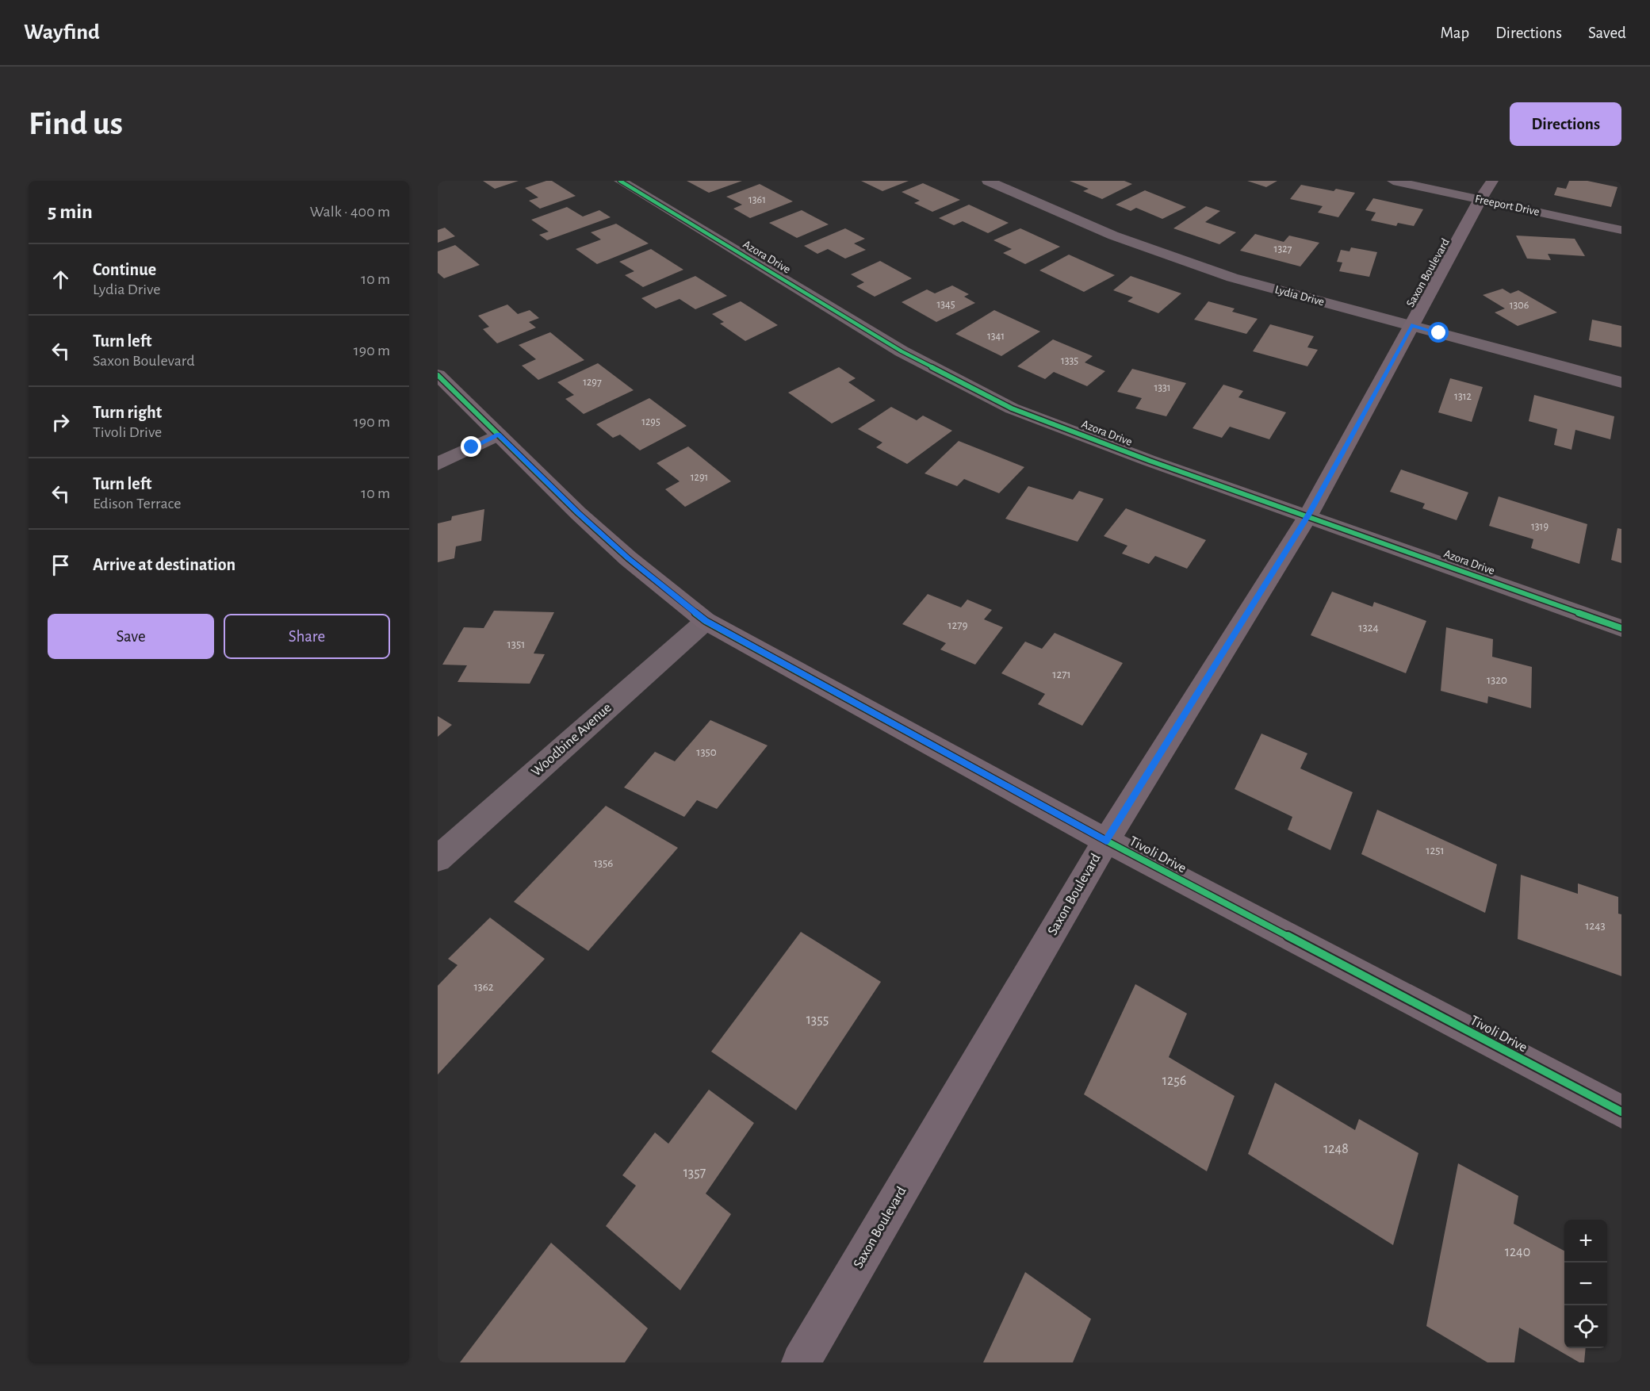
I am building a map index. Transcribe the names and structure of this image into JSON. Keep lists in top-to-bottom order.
{
  "streets": {
    "main road": ["Saxon Boulevard", "Tivoli Drive"],
    "street": [
      "Freeport Drive",
      "Azora Drive",
      "Lydia Drive",
      "Woodbine Avenue"
    ]
  },
  "crossings": [
    ["Freeport Drive", "Saxon Boulevard"],
    ["Azora Drive", "Saxon Boulevard"],
    ["Saxon Boulevard", "Lydia Drive"],
    ["Saxon Boulevard", "Tivoli Drive"],
    ["Woodbine Avenue", "Tivoli Drive"]
  ],
  "house_numbers": [
    "1361",
    "1327",
    "1345",
    "1306",
    "1341",
    "1335",
    "1297",
    "1331",
    "1312",
    "1295",
    "1291",
    "1319",
    "1279",
    "1324",
    "1351",
    "1271",
    "1320",
    "1350",
    "1251",
    "1356",
    "1243",
    "1362",
    "1355",
    "1256",
    "1248",
    "1357",
    "1240"
  ],
  "page": {
    "header": "Wayfind",
    "nav": ["Map", "Directions", "Saved"],
    "buttons": [
      "Directions",
      ["Save", "Share"]
    ],
    "title": "Find us",
    "heading": ["5 min", "Walk · 400 m"],
    "list": [
      ["Continue", "Lydia Drive", "10 m"],
      ["Turn left", "Saxon Boulevard", "190 m"],
      ["Turn right", "Tivoli Drive", "190 m"],
      ["Turn left", "Edison Terrace", "10 m"],
      "Arrive at destination"
    ],
    "map_buttons": ["+", "−"]
  }
}
